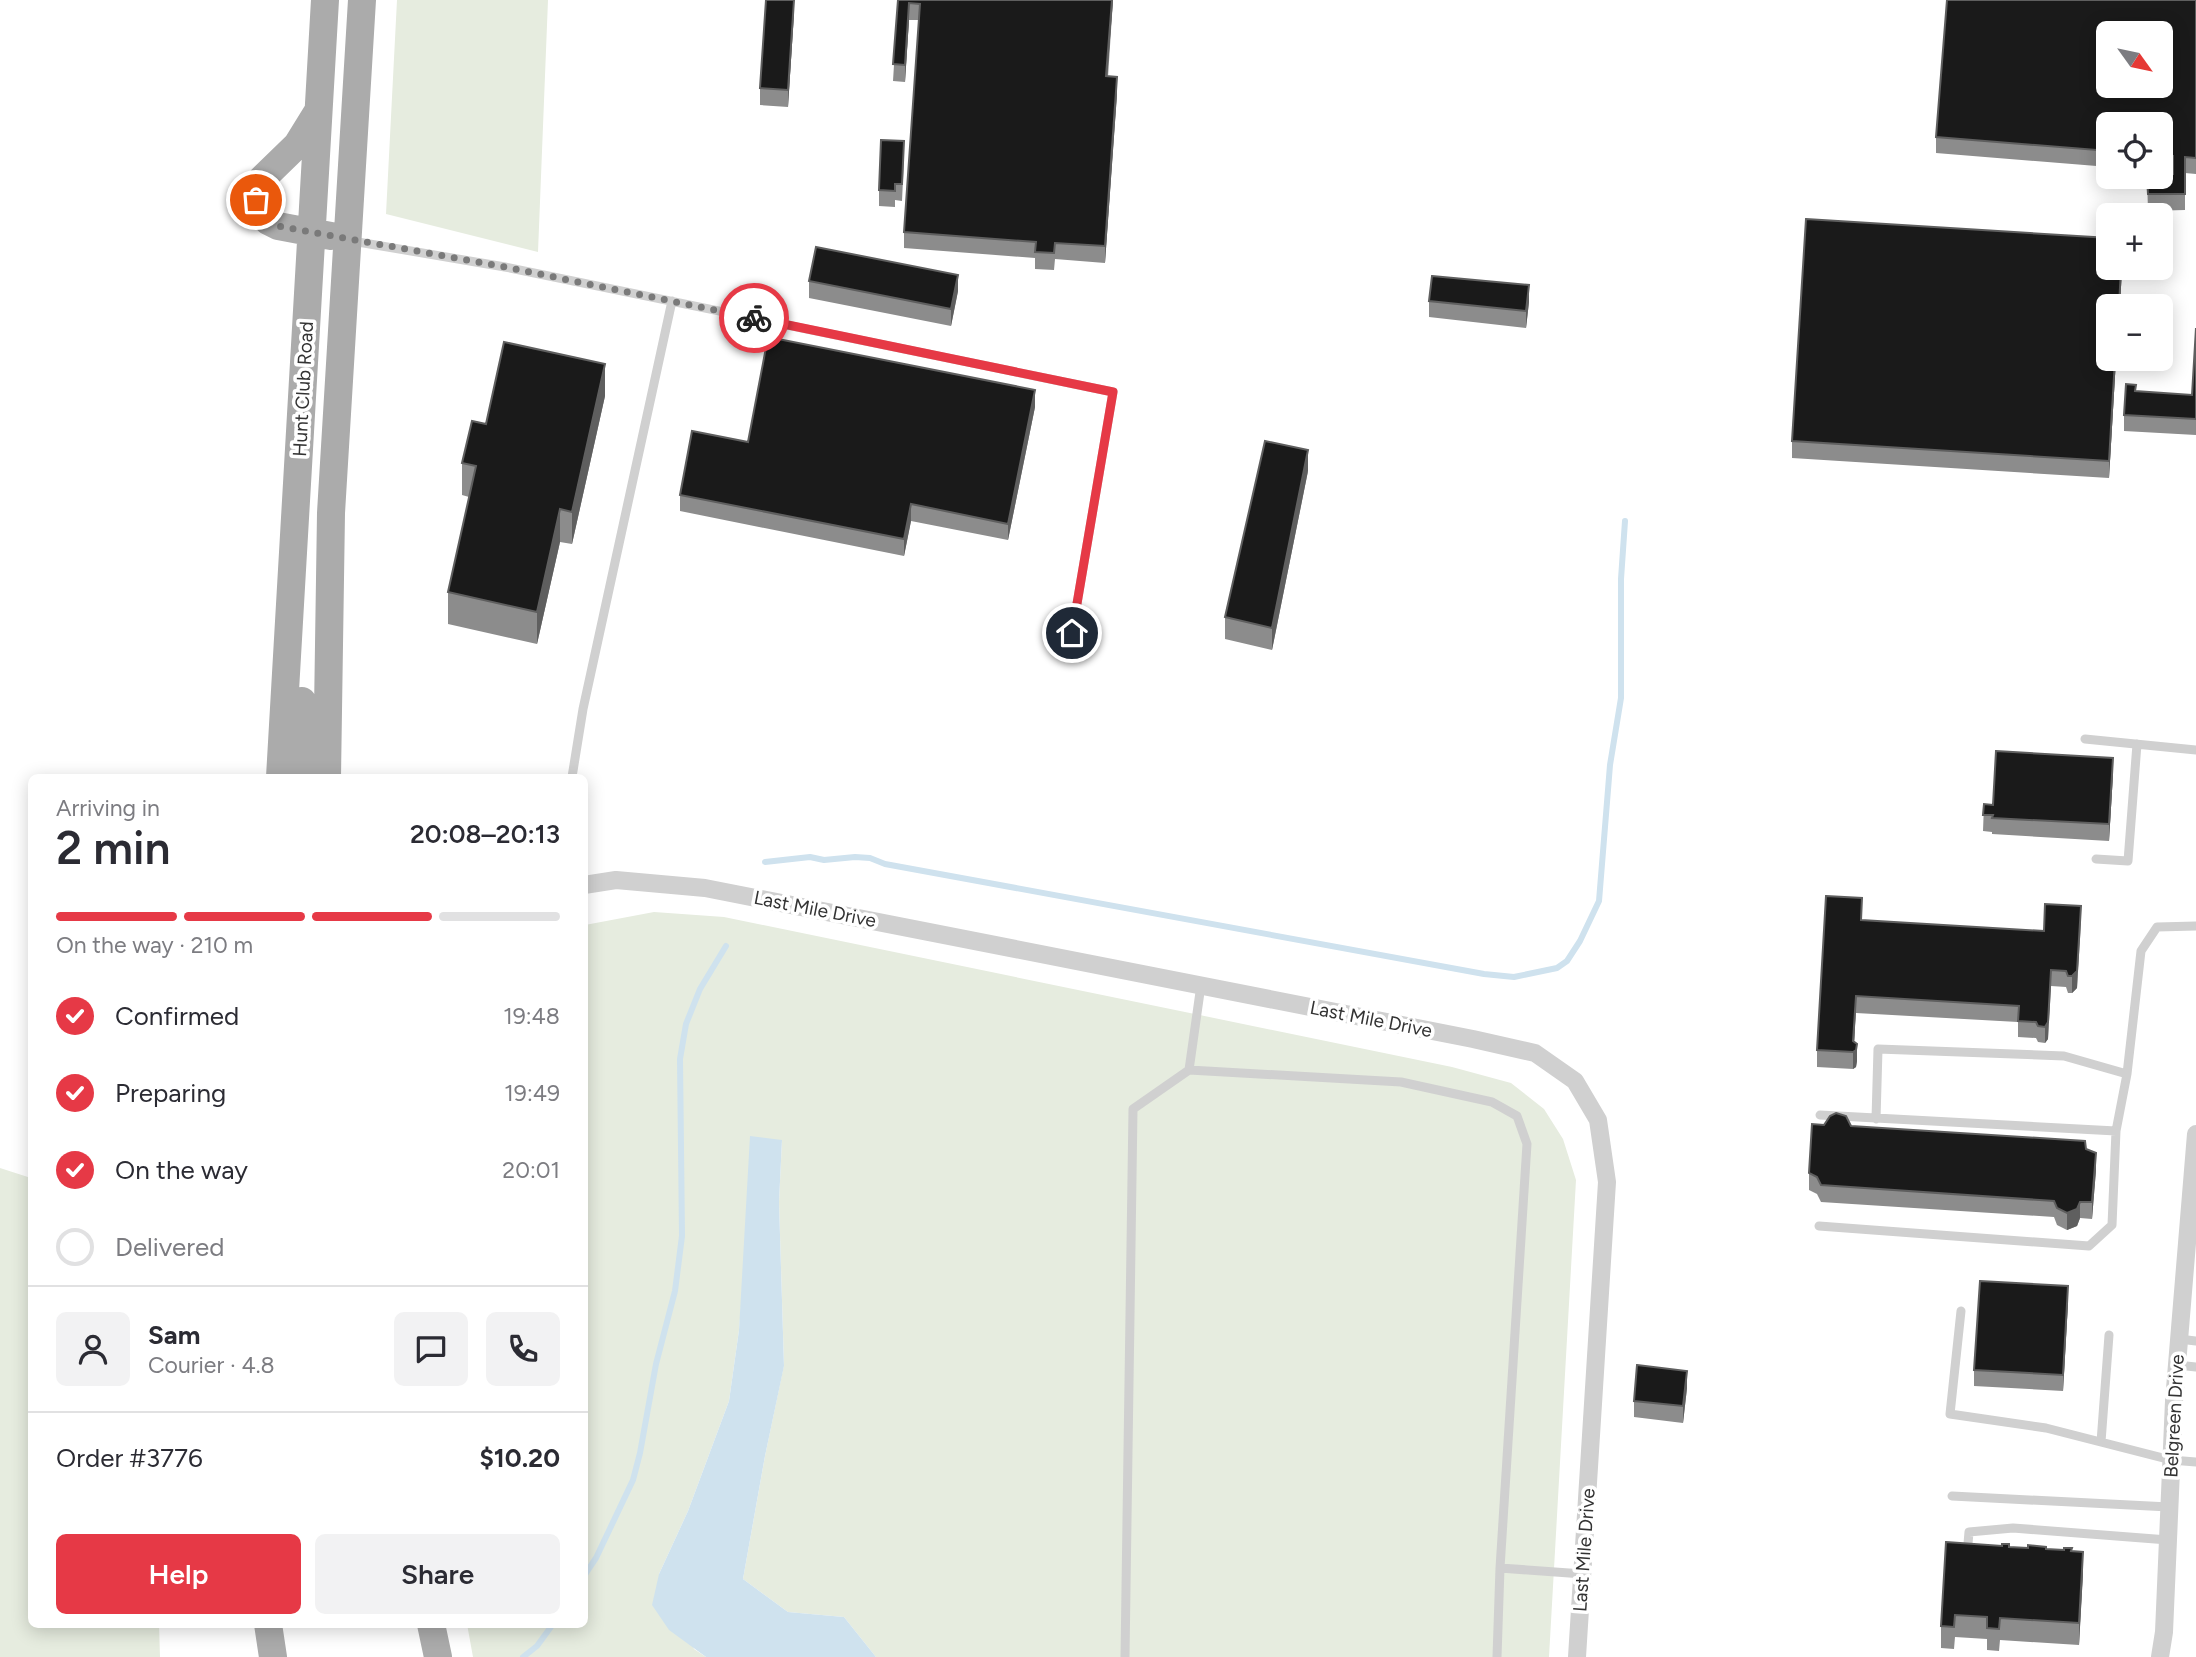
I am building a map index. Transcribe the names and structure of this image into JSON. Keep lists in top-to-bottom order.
{
  "streets": {
    "main road": ["Hunt Club Road"],
    "street": ["Last Mile Drive", "Belgreen Drive"]
  },
  "north": "bottom right",
  "page": {
    "map_buttons": ["+", "−"],
    "heading": ["2 min", "Arriving in", "20:08–20:13"],
    "panel": [
      "Sam",
      "Courier · 4.8",
      "Order #3776",
      "$10.20"
    ],
    "bar": "On the way · 210 m",
    "list": [
      ["Confirmed", "19:48"],
      ["Preparing", "19:49"],
      ["On the way", "20:01"],
      "Delivered"
    ],
    "buttons": ["Help", "Share"]
  }
}
